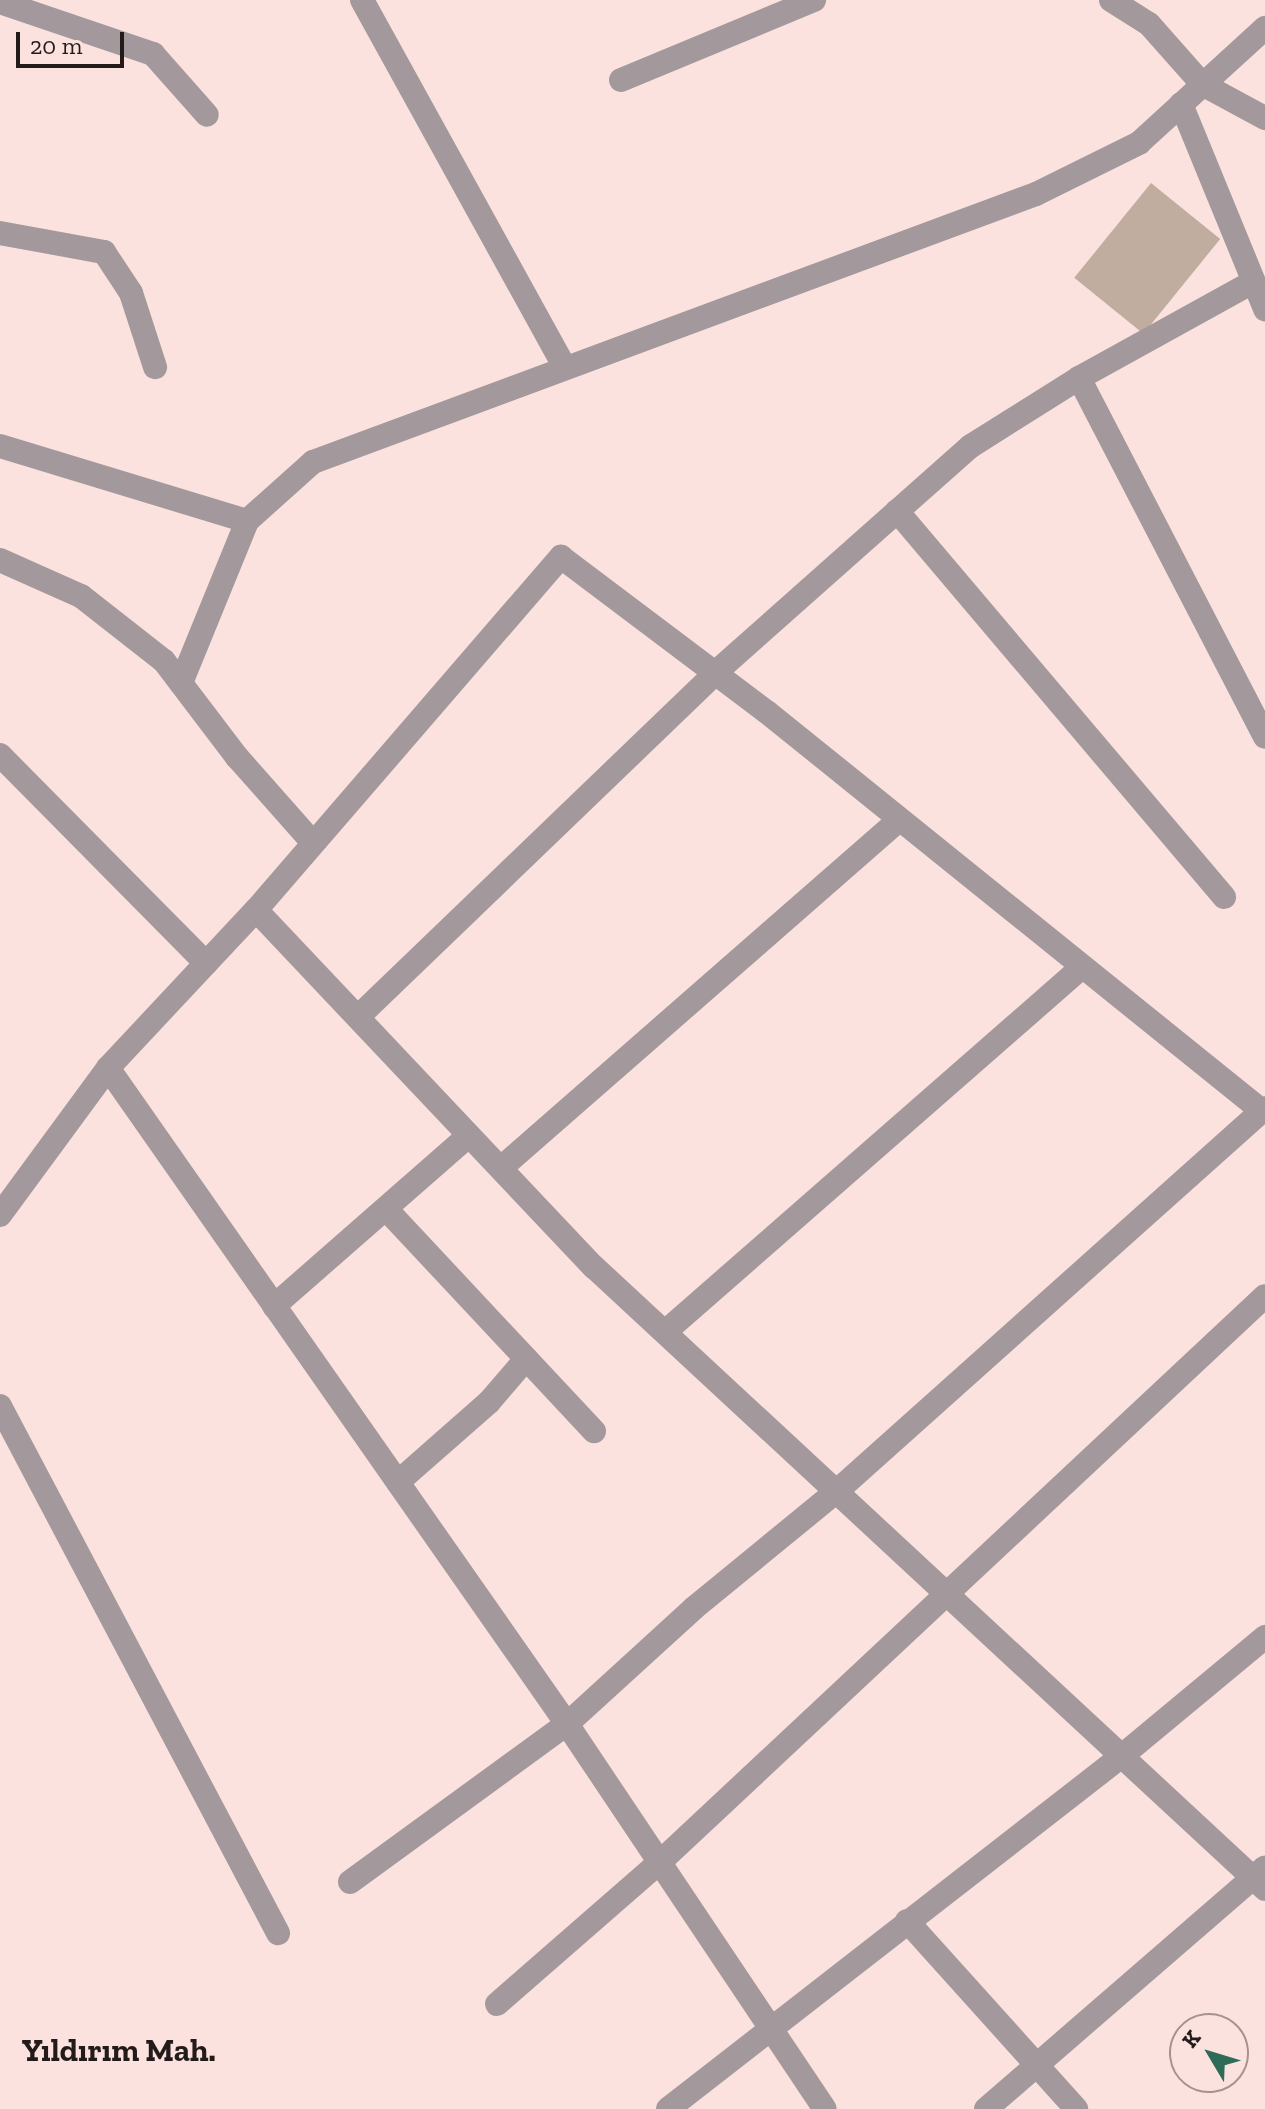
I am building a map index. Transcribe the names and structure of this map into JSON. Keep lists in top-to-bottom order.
{
  "districts": ["Yıldırım Mah."],
  "scale_bar": "20 m",
  "north": "top left"
}
